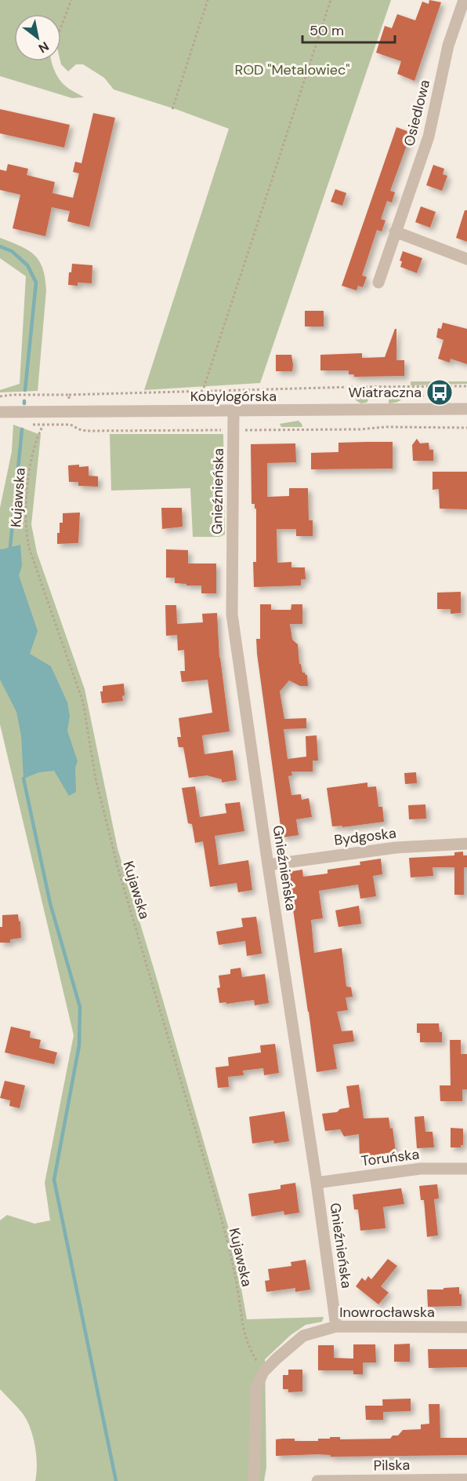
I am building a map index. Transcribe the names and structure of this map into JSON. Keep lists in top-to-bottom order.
{
  "streets": {
    "street": [
      "Osiedlowa",
      "Kobylogórska",
      "Gnieźnieńska",
      "Bydgoska",
      "Toruńska",
      "Inowrocławska",
      "Pilska"
    ],
    "path": ["Kujawska"]
  },
  "crossings": [
    ["Kobylogórska", "Gnieźnieńska"],
    ["Kobylogórska", "Kujawska"],
    ["Gnieźnieńska", "Bydgoska"],
    ["Gnieźnieńska", "Toruńska"],
    ["Gnieźnieńska", "Inowrocławska"],
    ["Kujawska", "Inowrocławska"]
  ],
  "parks": ["ROD \"Metalowiec\""],
  "places": {
    "bus stop": ["Wiatraczna"]
  },
  "scale_bar": "50 m",
  "north": "bottom right"
}
